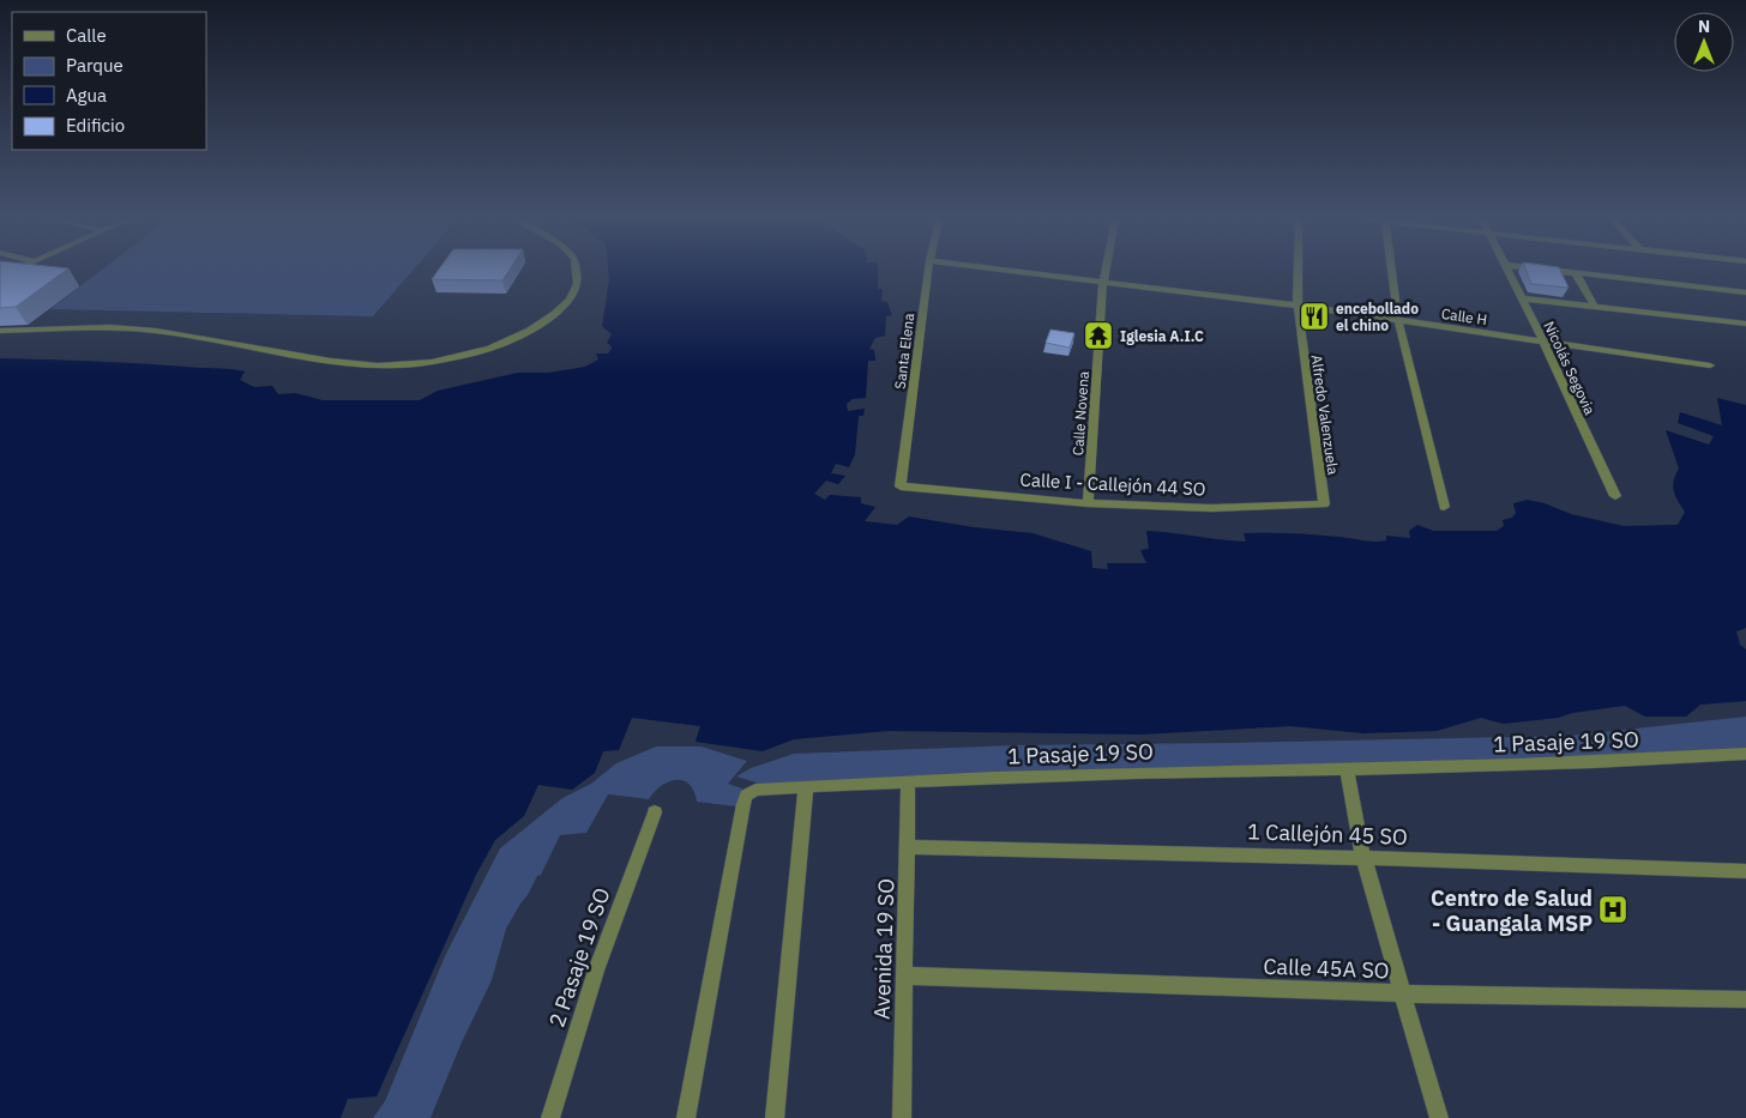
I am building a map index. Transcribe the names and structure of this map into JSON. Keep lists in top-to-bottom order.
{
  "streets": {
    "street": [
      "Calle H",
      "Santa Elena",
      "Nicolás Segovia",
      "Calle Novena",
      "Alfredo Valenzuela",
      "Calle I - Callejón 44 SO",
      "1 Pasaje 19 SO",
      "1 Callejón 45 SO",
      "Avenida 19 SO",
      "2 Pasaje 19 SO",
      "Calle 45A SO"
    ]
  },
  "crossings": [
    ["Calle H", "Nicolás Segovia"],
    ["Calle H", "Calle Novena"],
    ["Calle H", "Alfredo Valenzuela"],
    ["Santa Elena", "Calle I - Callejón 44 SO"],
    ["Calle Novena", "Calle I - Callejón 44 SO"],
    ["Alfredo Valenzuela", "Calle I - Callejón 44 SO"],
    ["1 Pasaje 19 SO", "Avenida 19 SO"],
    ["1 Callejón 45 SO", "Avenida 19 SO"],
    ["Avenida 19 SO", "Calle 45A SO"]
  ],
  "places": {
    "restaurant": ["encebollado el chino"],
    "temple": ["Iglesia A.I.C"],
    "hospital": ["Centro de Salud - Guangala MSP"]
  },
  "legend": [
    "Calle",
    "Parque",
    "Agua",
    "Edificio"
  ],
  "north": "top"
}
